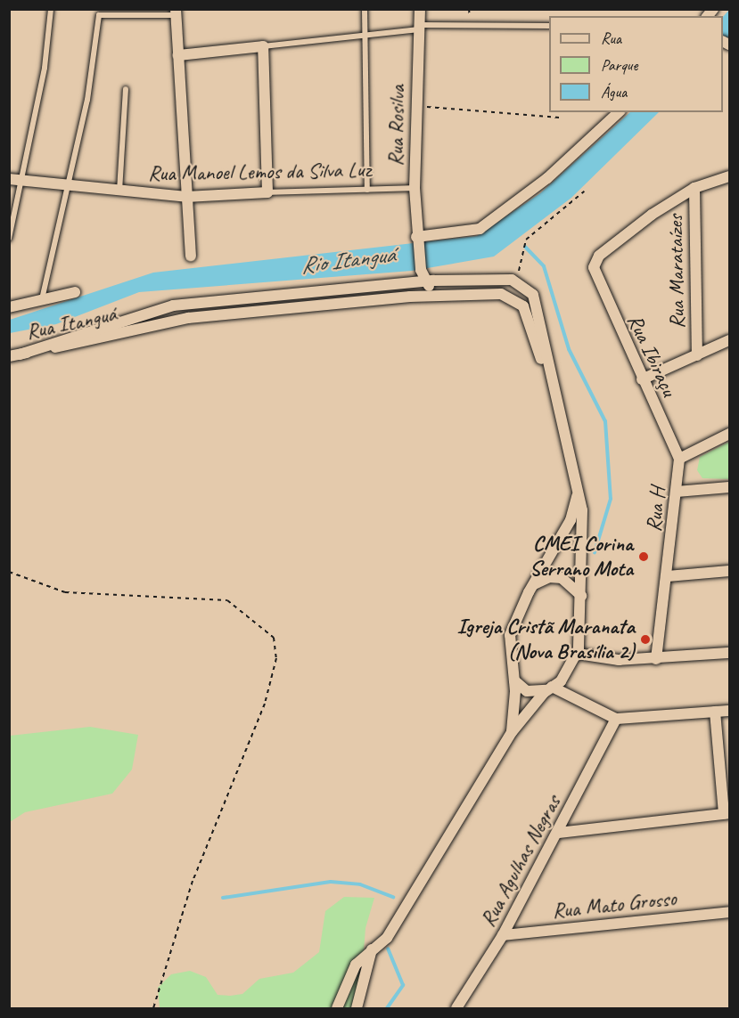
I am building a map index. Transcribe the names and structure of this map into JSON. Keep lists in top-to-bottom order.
{
  "streets": {
    "street": [
      "Rua Rosilva",
      "Rua Manoel Lemos da Silva Luz",
      "Rua Marataízes",
      "Rua Itanguá",
      "Rua Ibiraçu",
      "Rua H",
      "Rua Agulhas Negras",
      "Rua Mato Grosso"
    ]
  },
  "crossings": [
    ["Rua Rosilva", "Rua Manoel Lemos da Silva Luz"],
    ["Rua Rosilva", "Rua Itanguá"],
    ["Rua Marataízes", "Rua Ibiraçu"],
    ["Rua Ibiraçu", "Rua H"],
    ["Rua Agulhas Negras", "Rua Mato Grosso"]
  ],
  "water": ["Rio Itanguá"],
  "places": ["CMEI Corina Serrano Mota", "Igreja Cristã Maranata (Nova Brasília 2)"],
  "legend": ["Rua", "Parque", "Água"]
}
